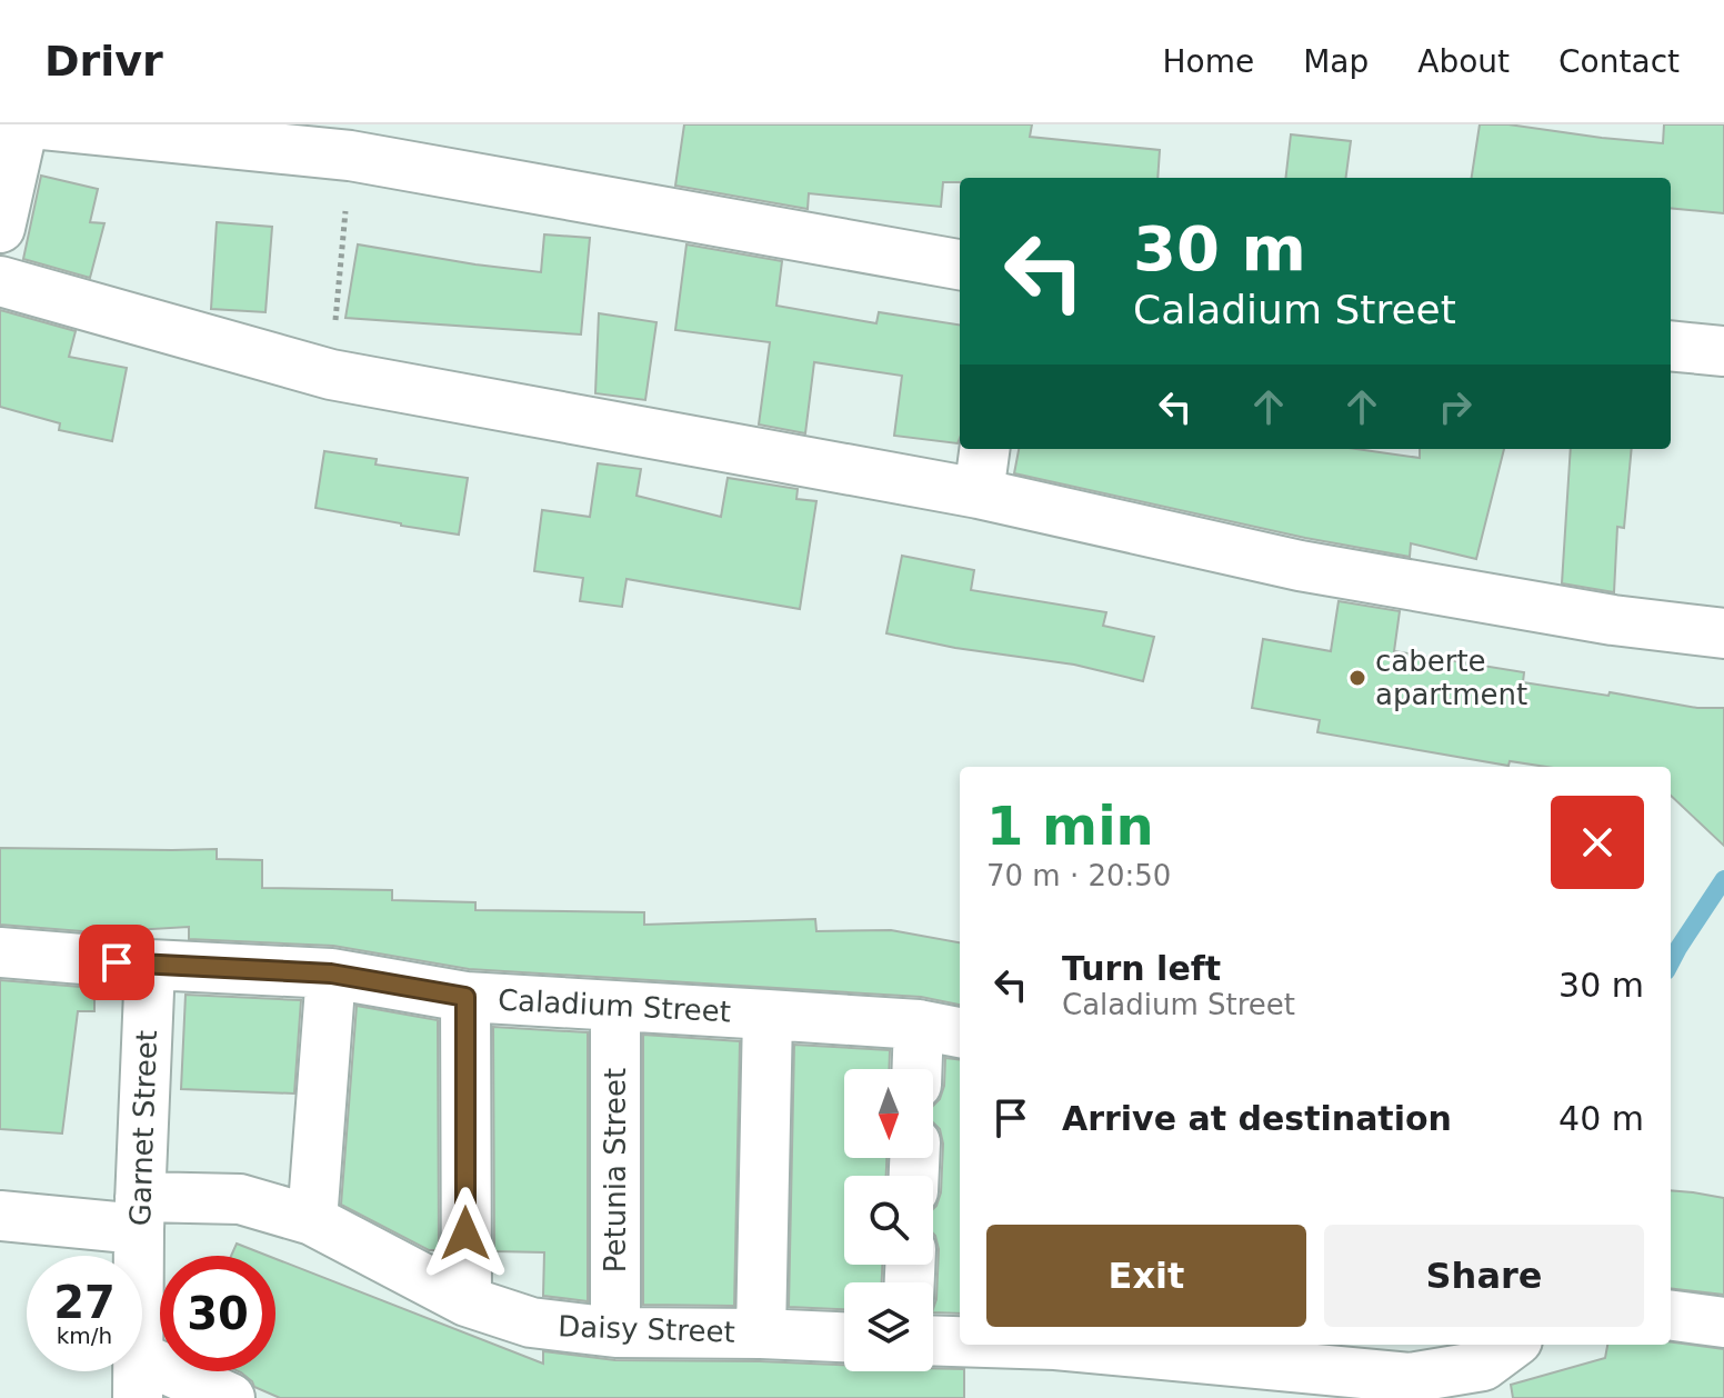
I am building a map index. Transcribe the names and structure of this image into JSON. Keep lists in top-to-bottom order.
{
  "streets": {
    "street": [
      "Caladium Street",
      "Garnet Street",
      "Petunia Street",
      "Daisy Street"
    ]
  },
  "crossings": [
    ["Caladium Street", "Garnet Street"],
    ["Caladium Street", "Petunia Street"],
    ["Garnet Street", "Daisy Street"],
    ["Petunia Street", "Daisy Street"]
  ],
  "places": ["caberte apartment"],
  "north": "bottom",
  "page": {
    "header": "Drivr",
    "nav": [
      "Home",
      "Map",
      "About",
      "Contact"
    ],
    "turn": ["30 m", "Caladium Street"],
    "heading": ["1 min", "70 m · 20:50"],
    "list": [
      {
        "name": "Turn left",
        "note": "Caladium Street",
        "value": "30 m"
      },
      {
        "name": "Arrive at destination",
        "value": "40 m"
      }
    ],
    "buttons": ["Exit", "Share"],
    "speed": "27 km/h",
    "limit": "30"
  }
}
